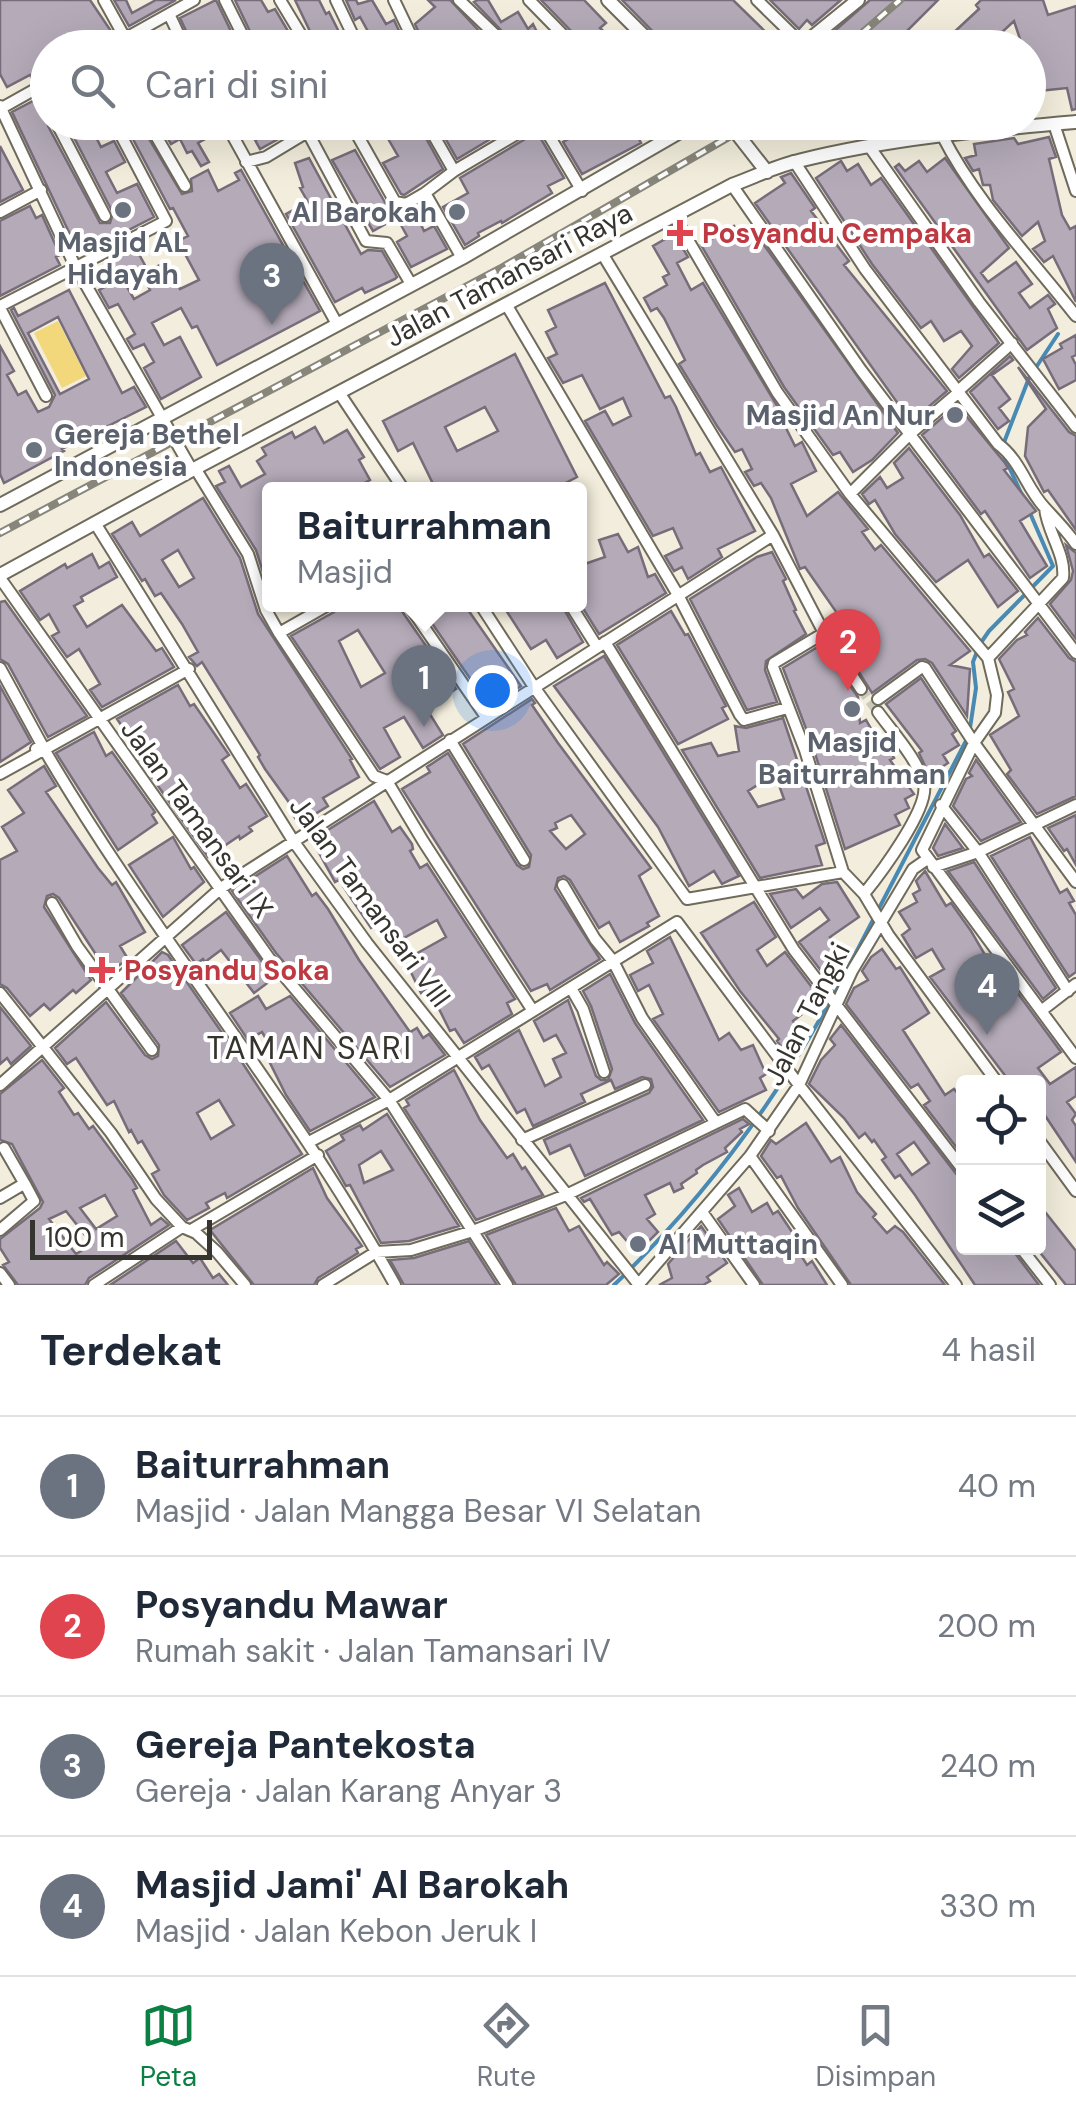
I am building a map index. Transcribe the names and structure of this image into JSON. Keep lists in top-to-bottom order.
{
  "streets": {
    "street": [
      "Jalan Tamansari Raya",
      "Jalan Tamansari IX",
      "Jalan Tamansari VIII",
      "Jalan Tangki"
    ]
  },
  "crossings": [
    ["Jalan Tamansari Raya", "Jalan Tamansari IX"],
    ["Jalan Tamansari Raya", "Jalan Tamansari VIII"],
    ["Jalan Tamansari VIII", "Jalan Tangki"]
  ],
  "districts": ["TAMAN SARI"],
  "places": {
    "other": [
      "Masjid AL Hidayah",
      "Al Barokah",
      "Masjid An Nur",
      "Gereja Bethel Indonesia",
      "Masjid Baiturrahman",
      "Al Muttaqin"
    ],
    "health": ["Posyandu Cempaka", "Posyandu Soka"]
  },
  "scale_bar": "100 m",
  "page": {
    "search": "Cari di sini",
    "pins": [
      "3",
      "2",
      "1",
      "4"
    ],
    "popup": ["Baiturrahman", "Masjid"],
    "scale": "100 m",
    "heading": ["Terdekat", "4 hasil"],
    "list": [
      {
        "mark": "1",
        "name": "Baiturrahman",
        "note": "Masjid · Jalan Mangga Besar VI Selatan",
        "value": "40 m"
      },
      {
        "mark": "2",
        "name": "Posyandu Mawar",
        "note": "Rumah sakit · Jalan Tamansari IV",
        "value": "200 m"
      },
      {
        "mark": "3",
        "name": "Gereja Pantekosta",
        "note": "Gereja · Jalan Karang Anyar 3",
        "value": "240 m"
      },
      {
        "mark": "4",
        "name": "Masjid Jami' Al Barokah",
        "note": "Masjid · Jalan Kebon Jeruk I",
        "value": "330 m"
      }
    ],
    "nav": ["Peta", "Rute", "Disimpan"]
  }
}
